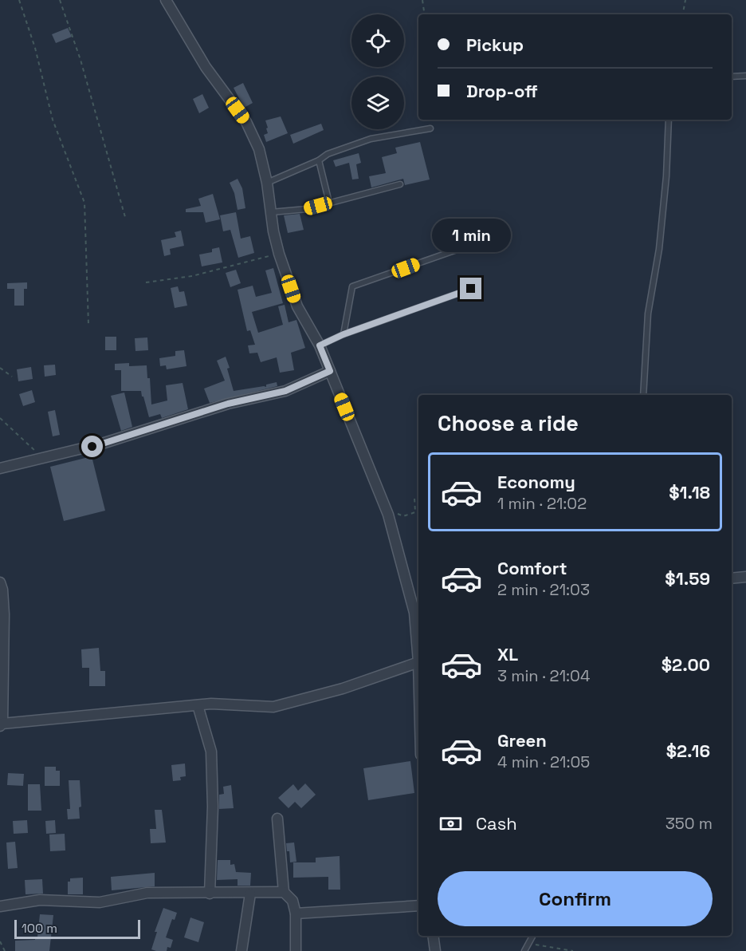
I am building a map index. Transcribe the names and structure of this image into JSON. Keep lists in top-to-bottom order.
{
  "scale_bar": "100 m",
  "page": {
    "banner": ["Pickup", "Drop-off"],
    "bubble": "1 min",
    "heading": "Choose a ride",
    "list": [
      {
        "name": "Economy",
        "note": "1 min · 21:02",
        "value": "$1.18"
      },
      {
        "name": "Comfort",
        "note": "2 min · 21:03",
        "value": "$1.59"
      },
      {
        "name": "XL",
        "note": "3 min · 21:04",
        "value": "$2.00"
      },
      {
        "name": "Green",
        "note": "4 min · 21:05",
        "value": "$2.16"
      }
    ],
    "pay": ["Cash", "350 m"],
    "buttons": "Confirm",
    "scale": "100 m"
  }
}
